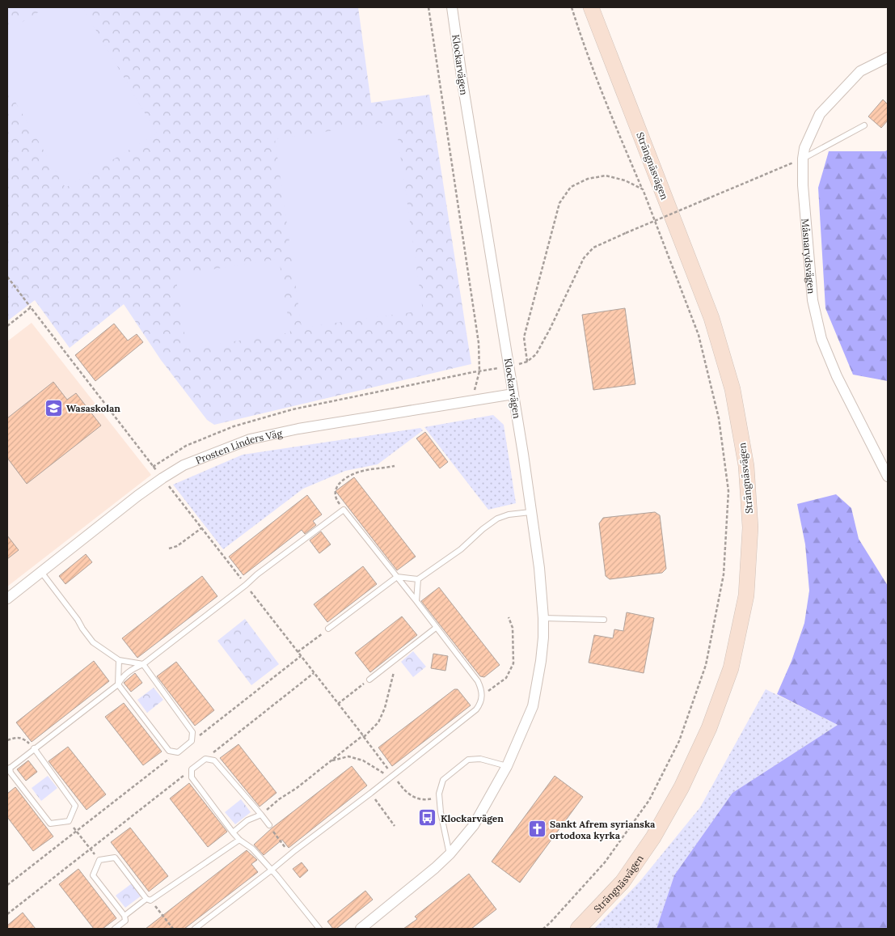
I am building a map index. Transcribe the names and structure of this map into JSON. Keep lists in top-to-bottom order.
{
  "streets": {
    "main road": ["Strängnäsvägen"],
    "street": ["Klockarvägen", "Måsnarydsvägen", "Prosten Linders Väg"]
  },
  "crossings": [
    ["Klockarvägen", "Prosten Linders Väg"]
  ],
  "places": {
    "school or university": ["Wasaskolan"],
    "bus stop": ["Klockarvägen"],
    "church": ["Sankt Afrem syrianska ortodoxa kyrka"]
  }
}
